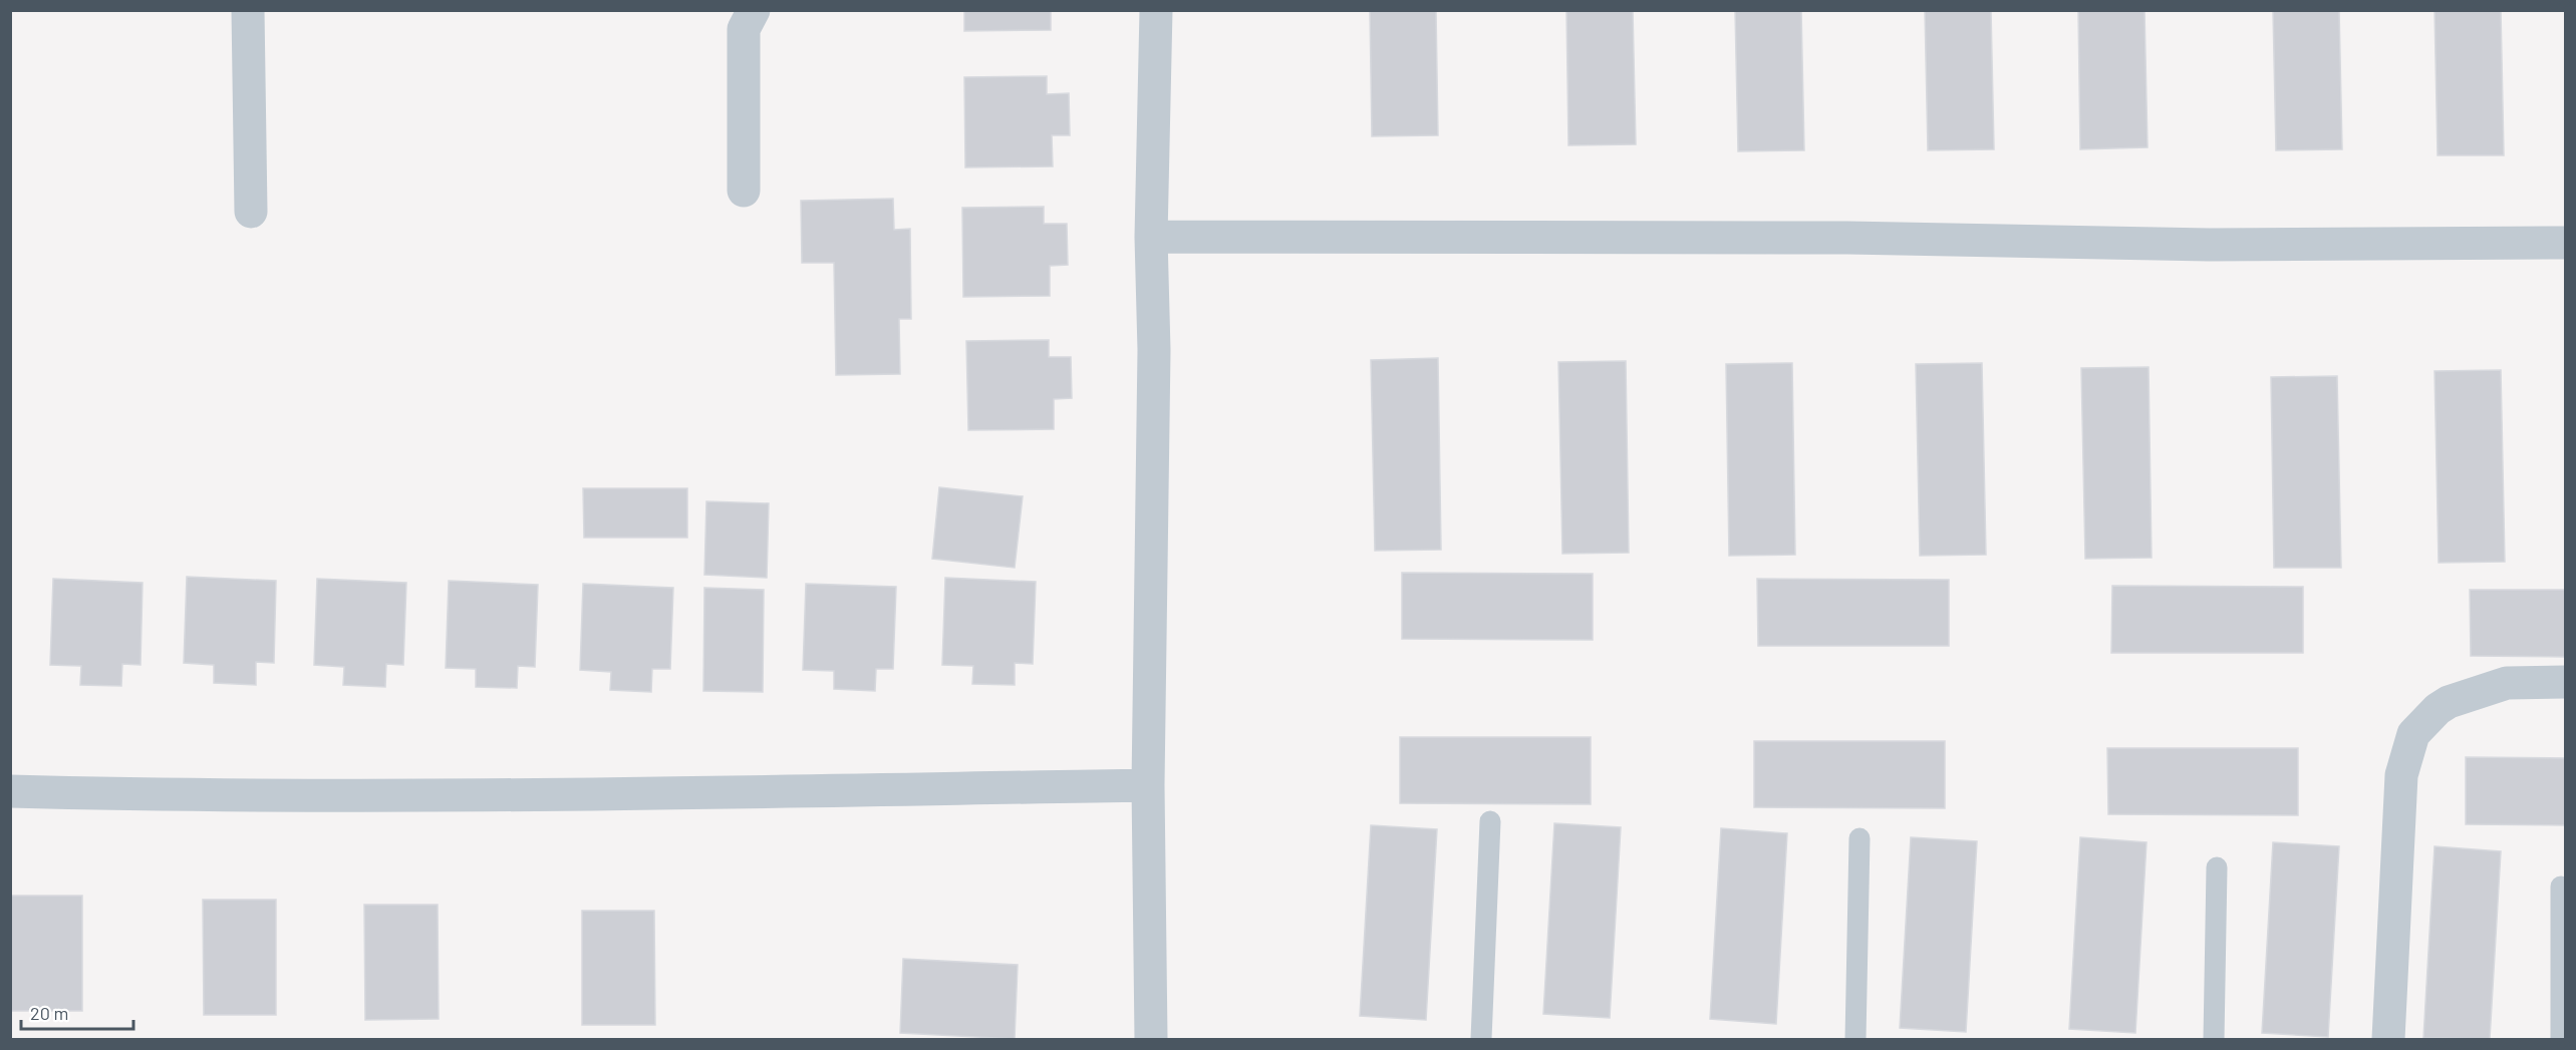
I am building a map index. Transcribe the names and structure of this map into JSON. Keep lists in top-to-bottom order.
{
  "scale_bar": "20 m"
}
